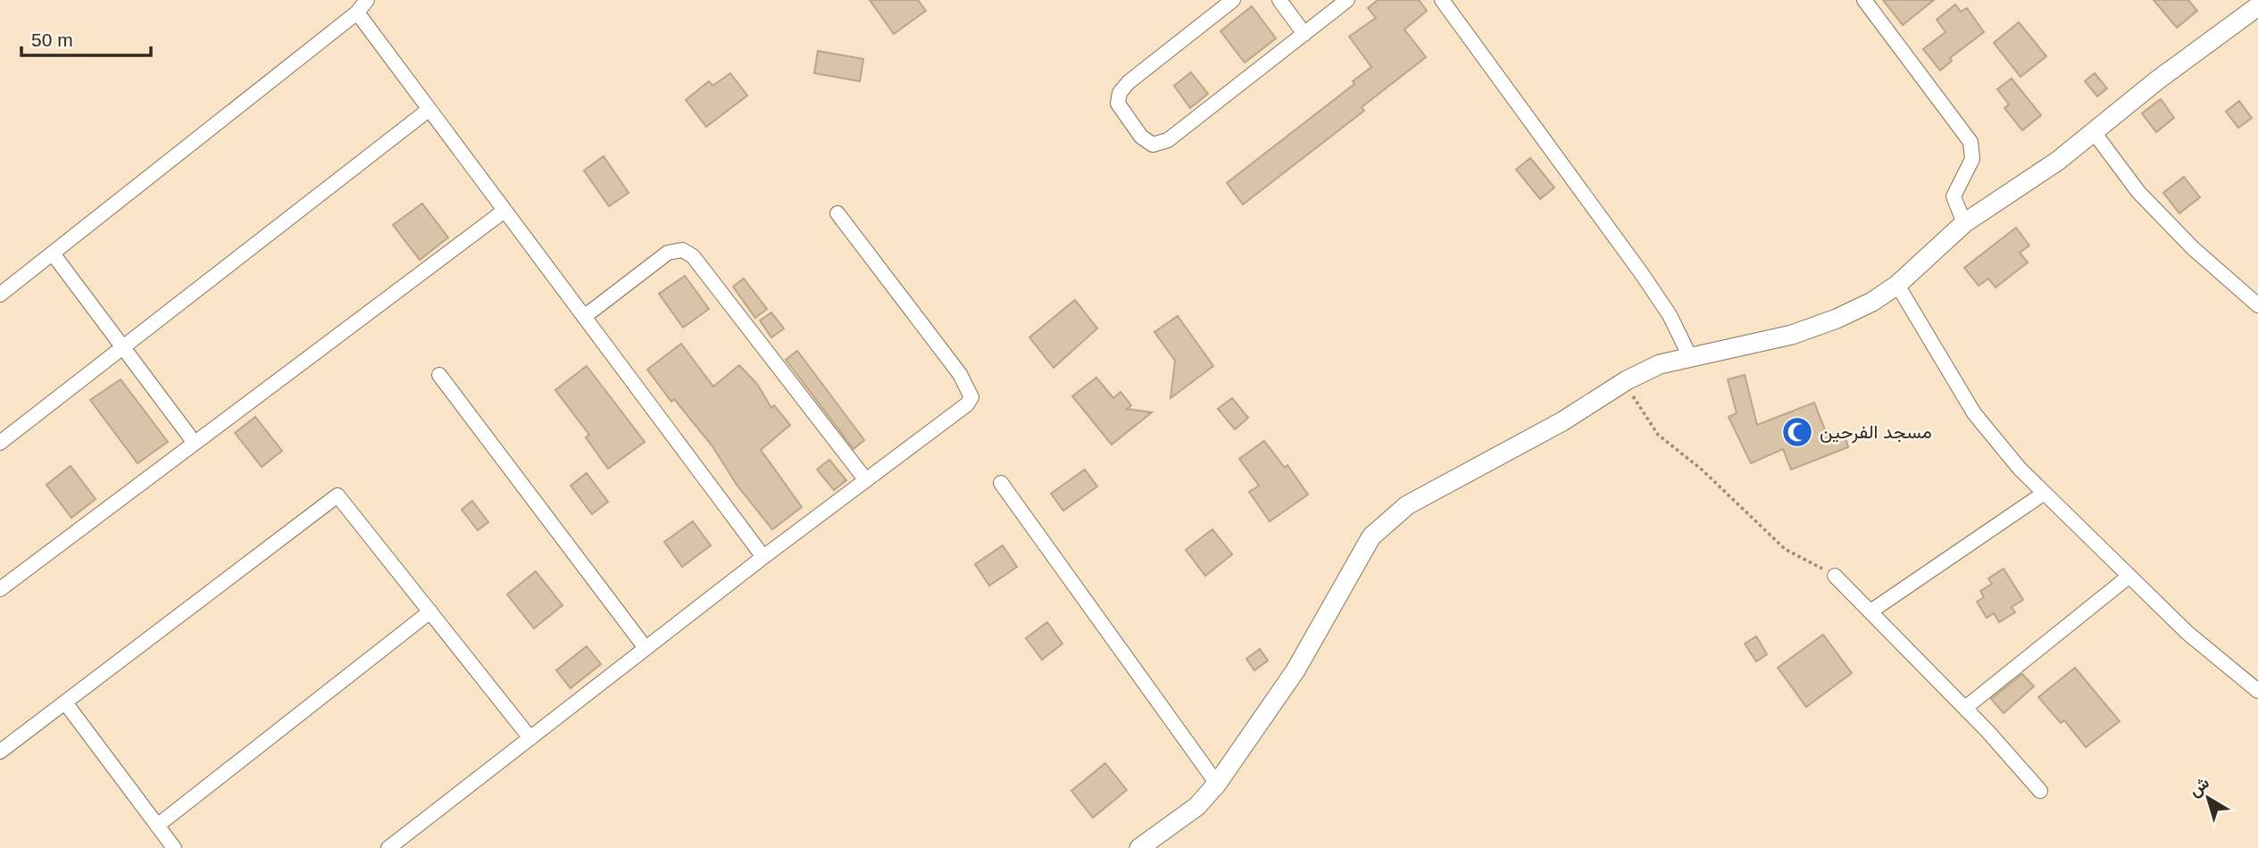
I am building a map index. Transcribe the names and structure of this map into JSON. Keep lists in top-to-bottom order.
{
  "places": {
    "mosque": ["مسجد الفرحين"]
  },
  "scale_bar": "50 m",
  "north": "top left"
}
